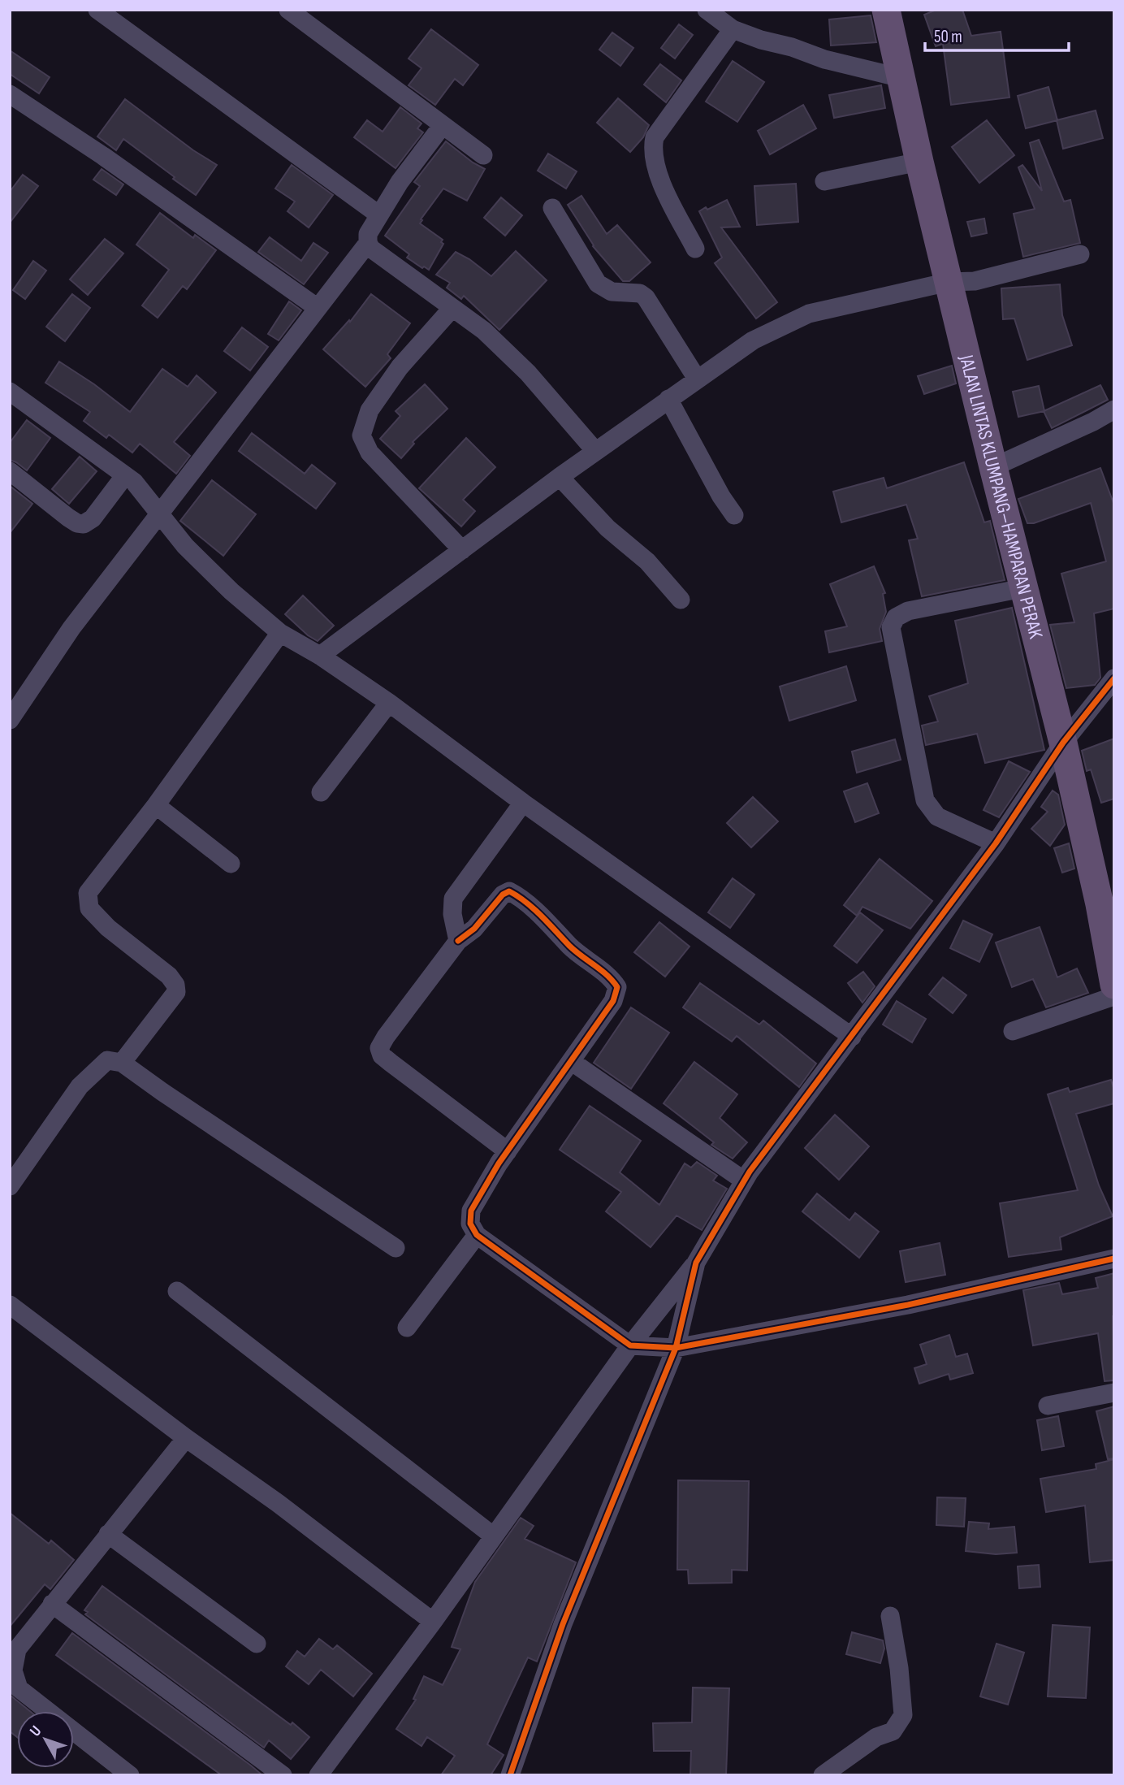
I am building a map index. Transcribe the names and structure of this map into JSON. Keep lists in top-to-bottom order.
{
  "streets": {
    "main road": ["JALAN LINTAS KLUMPANG–HAMPARAN PERAK"]
  },
  "scale_bar": "50 m",
  "north": "top left"
}
